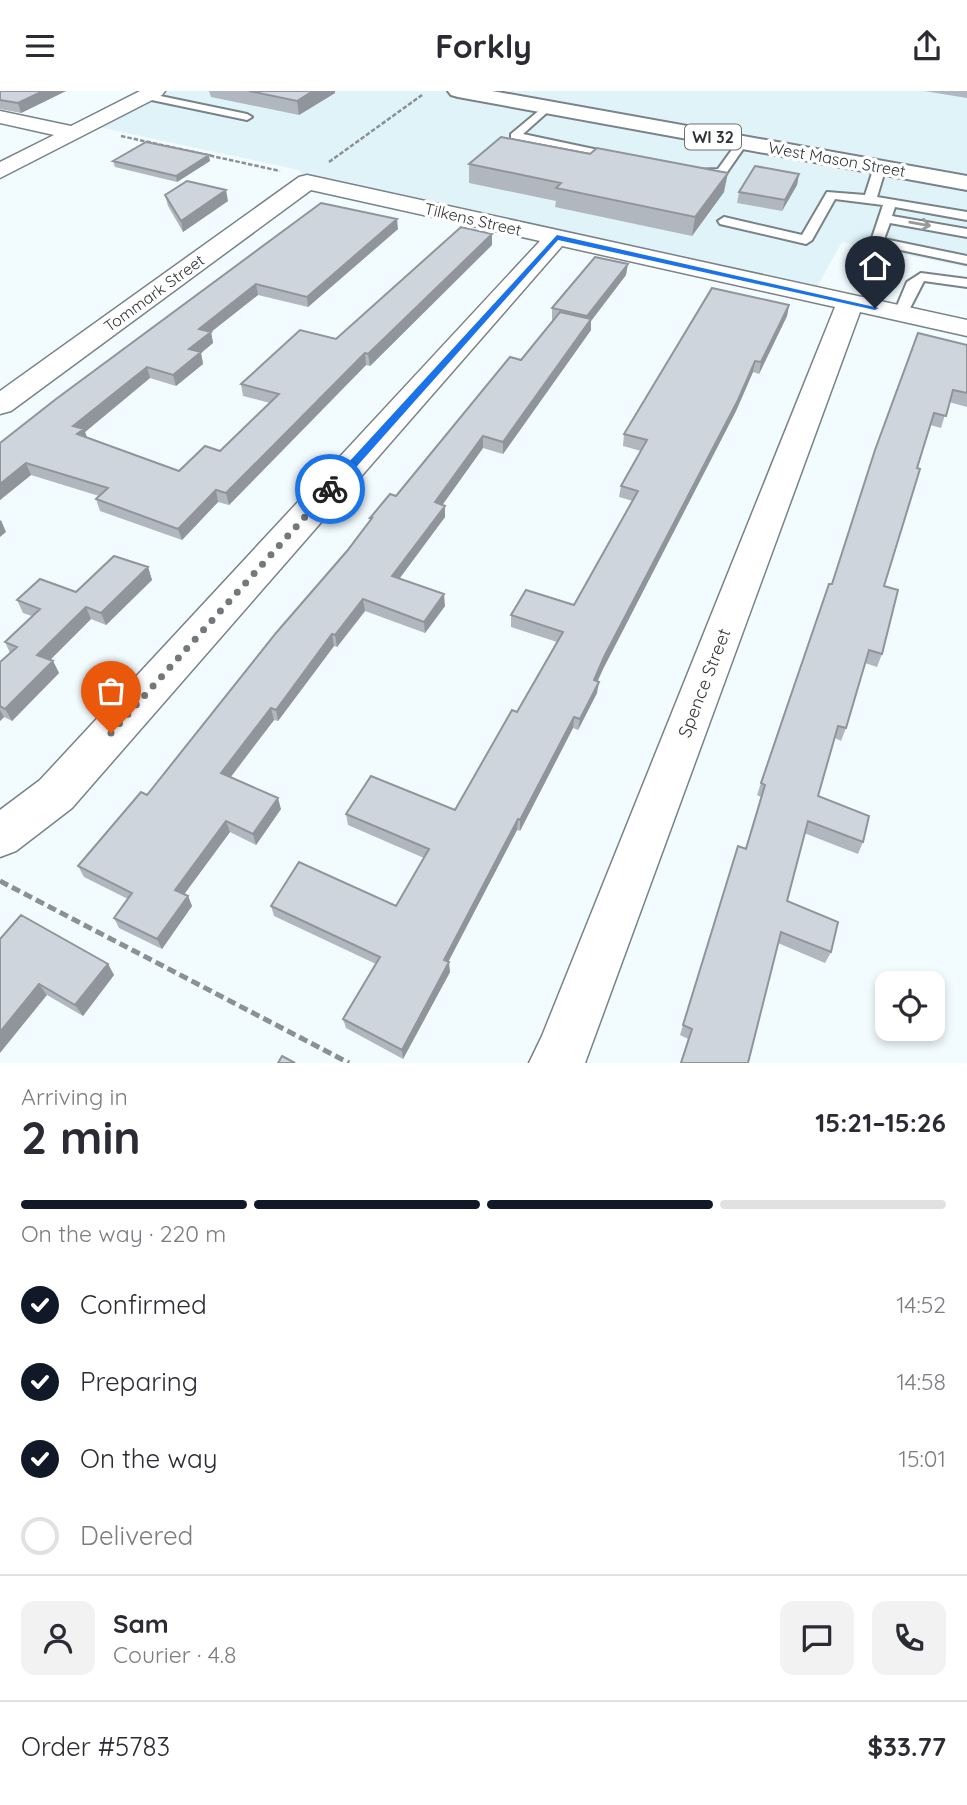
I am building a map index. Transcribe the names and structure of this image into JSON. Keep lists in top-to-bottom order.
{
  "streets": {
    "main road": ["WI 32", "West Mason Street"],
    "street": ["Tilkens Street", "Tommark Street", "Spence Street"]
  },
  "crossings": [
    ["Tilkens Street", "Tommark Street"],
    ["Tilkens Street", "Spence Street"]
  ],
  "page": {
    "header": "Forkly",
    "heading": ["2 min", "Arriving in", "15:21–15:26"],
    "panel": [
      "Sam",
      "Courier · 4.8",
      "Order #5783",
      "$33.77"
    ],
    "bar": "On the way · 220 m",
    "list": [
      ["Confirmed", "14:52"],
      ["Preparing", "14:58"],
      ["On the way", "15:01"],
      "Delivered"
    ]
  }
}
